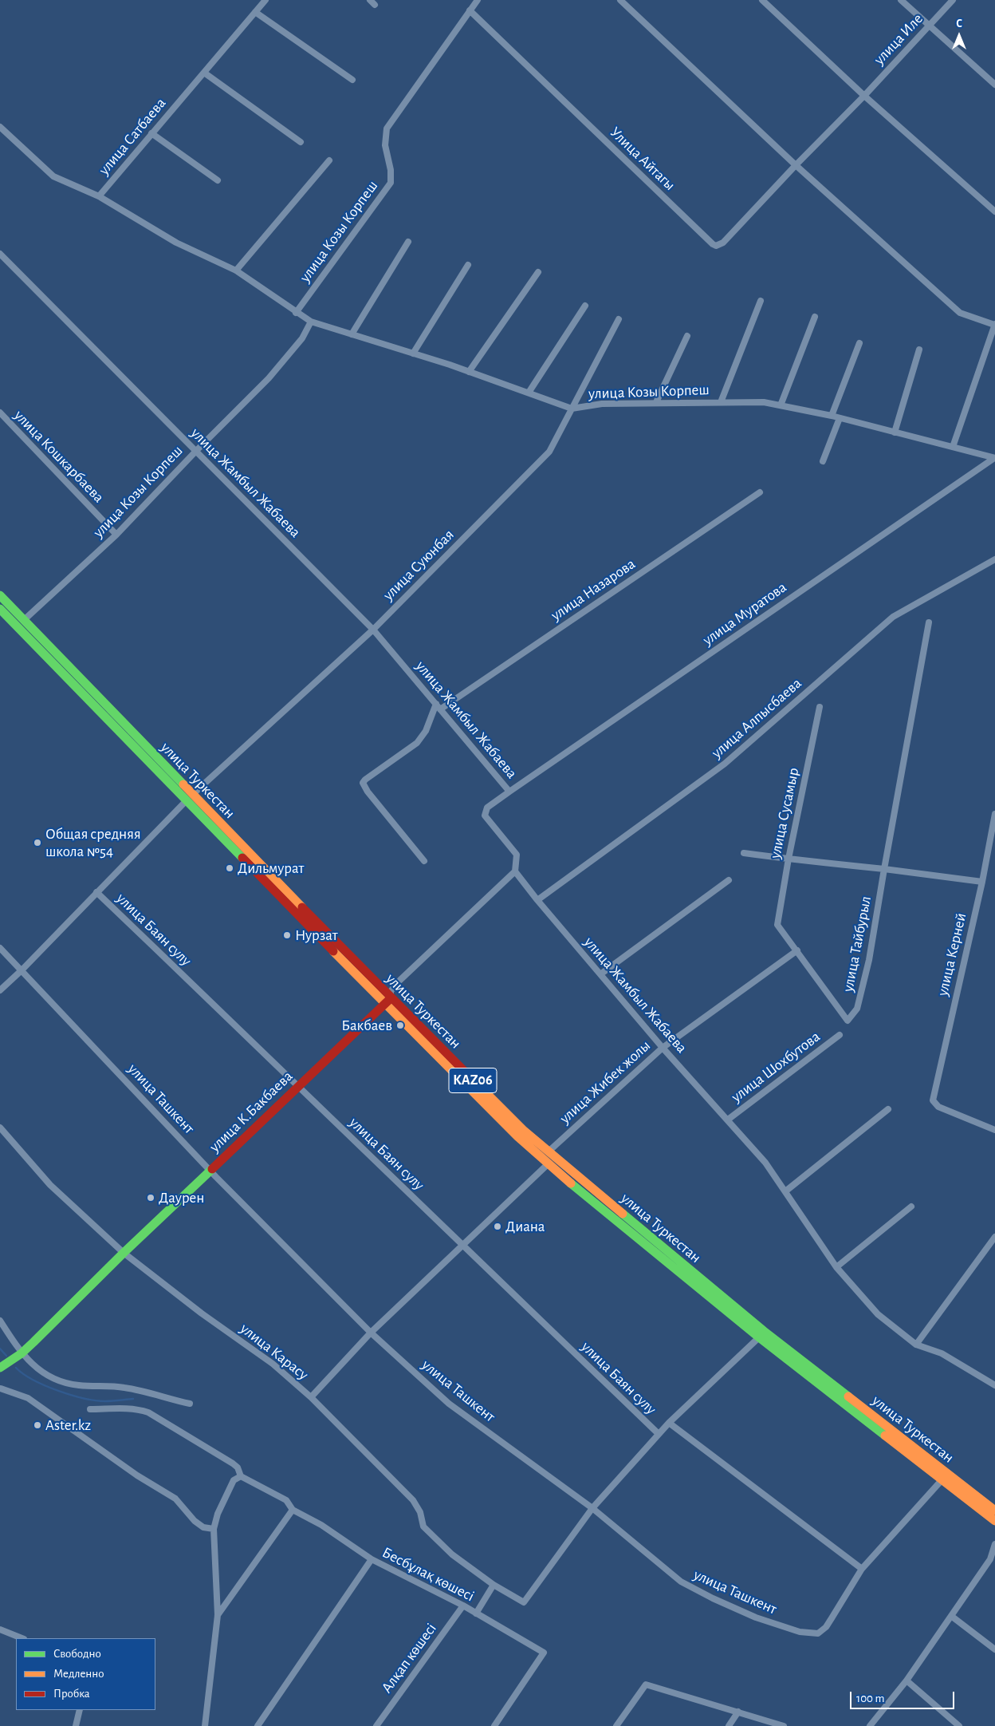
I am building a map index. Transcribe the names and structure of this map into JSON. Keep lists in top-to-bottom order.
{
  "streets": {
    "main road": ["улица Туркестан", "KАZ06", "улица К.Бакбаева"],
    "street": [
      "улица Иле",
      "улица Сатбаева",
      "Улица Айтагы",
      "улица Козы Корпеш",
      "улица Кошкарбаева",
      "улица Жамбыл Жабаева",
      "улица Суюнбая",
      "улица Назарова",
      "улица Муратова",
      "улица Алпысбаева",
      "улица Сусамыр",
      "улица Баян сулу",
      "улица Тайбурыл",
      "улица Керней",
      "улица Шохбутова",
      "улица Жибек жолы",
      "улица Ташкент",
      "улица Карасу",
      "Бесбұлақ көшесі",
      "Алқап көшесі"
    ]
  },
  "crossings": [
    ["улица Иле", "Улица Айтагы"],
    ["улица Сатбаева", "улица Козы Корпеш"],
    ["Улица Айтагы", "улица Козы Корпеш"],
    ["улица Козы Корпеш", "улица Кошкарбаева"],
    ["улица Козы Корпеш", "улица Жамбыл Жабаева"],
    ["улица Козы Корпеш", "улица Суюнбая"],
    ["улица Козы Корпеш", "улица Муратова"],
    ["улица Козы Корпеш", "улица Туркестан"],
    ["улица Жамбыл Жабаева", "улица Суюнбая"],
    ["улица Жамбыл Жабаева", "улица Назарова"],
    ["улица Жамбыл Жабаева", "улица Муратова"],
    ["улица Жамбыл Жабаева", "улица Алпысбаева"],
    ["улица Жамбыл Жабаева", "улица Шохбутова"],
    ["улица Жамбыл Жабаева", "улица Жибек жолы"],
    ["улица Жамбыл Жабаева", "улица К.Бакбаева"],
    ["улица Суюнбая", "улица Туркестан"],
    ["улица Суюнбая", "улица Баян сулу"],
    ["улица Суюнбая", "улица Ташкент"],
    ["улица Туркестан", "улица Жибек жолы"],
    ["улица Туркестан", "улица Ташкент"],
    ["улица Туркестан", "улица К.Бакбаева"],
    ["улица Сусамыр", "улица Тайбурыл"],
    ["улица Сусамыр", "улица Жибек жолы"],
    ["улица Баян сулу", "улица Ташкент"],
    ["улица Баян сулу", "улица К.Бакбаева"],
    ["улица Тайбурыл", "улица Жибек жолы"],
    ["улица Ташкент", "улица К.Бакбаева"],
    ["улица Ташкент", "улица Карасу"],
    ["улица К.Бакбаева", "улица Карасу"],
    ["Бесбұлақ көшесі", "Алқап көшесі"]
  ],
  "places": [
    "Общая средняя школа №54",
    "Дильмурат",
    "Нурзат",
    "Бакбаев",
    "Даурен",
    "Диана",
    "Aster.kz"
  ],
  "legend": ["Свободно", "Медленно", "Пробка"],
  "scale_bar": "100 m",
  "north": "top"
}
